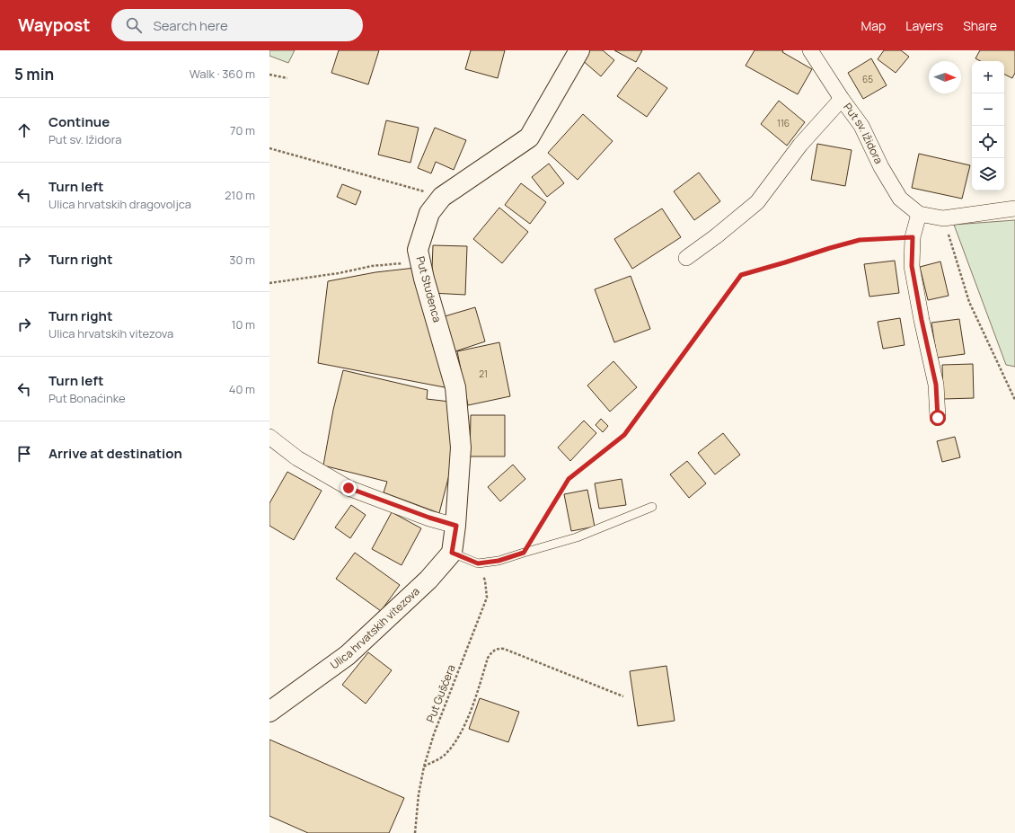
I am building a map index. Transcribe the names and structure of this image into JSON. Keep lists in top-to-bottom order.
{
  "streets": {
    "street": ["Put sv. Ižidora", "Put Studenca", "Ulica hrvatskih vitezova"],
    "path": ["Put Gušćera"]
  },
  "house_numbers": ["65", "116", "21"],
  "north": "right",
  "page": {
    "header": "Waypost",
    "search": "Search here",
    "nav": ["Map", "Layers", "Share"],
    "heading": ["5 min", "Walk · 360 m"],
    "map_buttons": ["+", "−"],
    "list": [
      ["Continue", "Put sv. Ižidora", "70 m"],
      ["Turn left", "Ulica hrvatskih dragovoljca", "210 m"],
      ["Turn right", "30 m"],
      ["Turn right", "Ulica hrvatskih vitezova", "10 m"],
      ["Turn left", "Put Bonaćinke", "40 m"],
      "Arrive at destination"
    ]
  }
}
